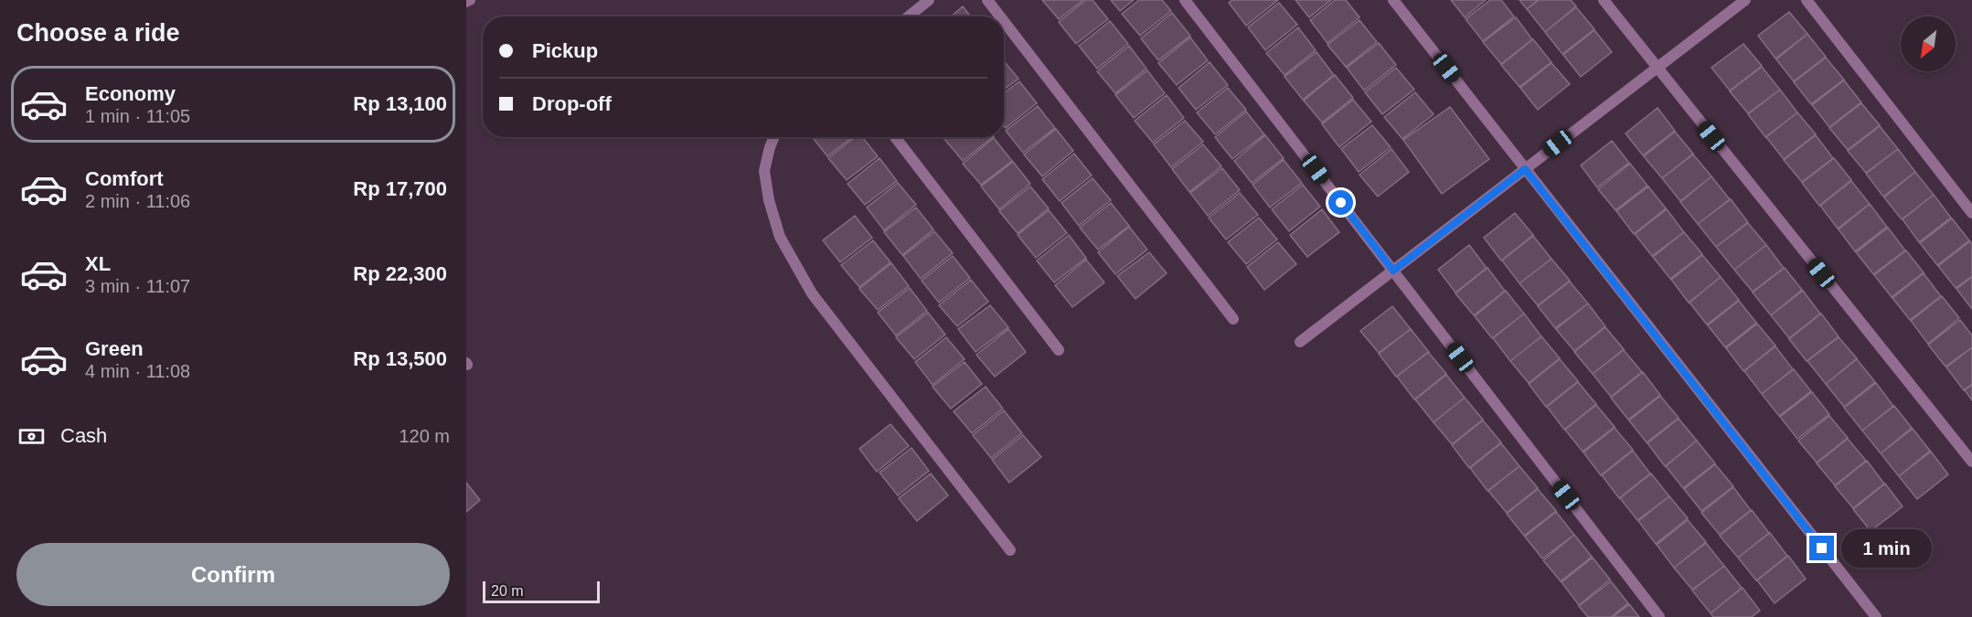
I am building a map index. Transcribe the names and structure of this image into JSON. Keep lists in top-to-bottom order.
{
  "scale_bar": "20 m",
  "north": "bottom left",
  "page": {
    "heading": "Choose a ride",
    "banner": ["Pickup", "Drop-off"],
    "list": [
      {
        "name": "Economy",
        "note": "1 min · 11:05",
        "value": "Rp 13,100"
      },
      {
        "name": "Comfort",
        "note": "2 min · 11:06",
        "value": "Rp 17,700"
      },
      {
        "name": "XL",
        "note": "3 min · 11:07",
        "value": "Rp 22,300"
      },
      {
        "name": "Green",
        "note": "4 min · 11:08",
        "value": "Rp 13,500"
      }
    ],
    "pay": ["Cash", "120 m"],
    "bubble": "1 min",
    "buttons": "Confirm",
    "scale": "20 m"
  }
}
